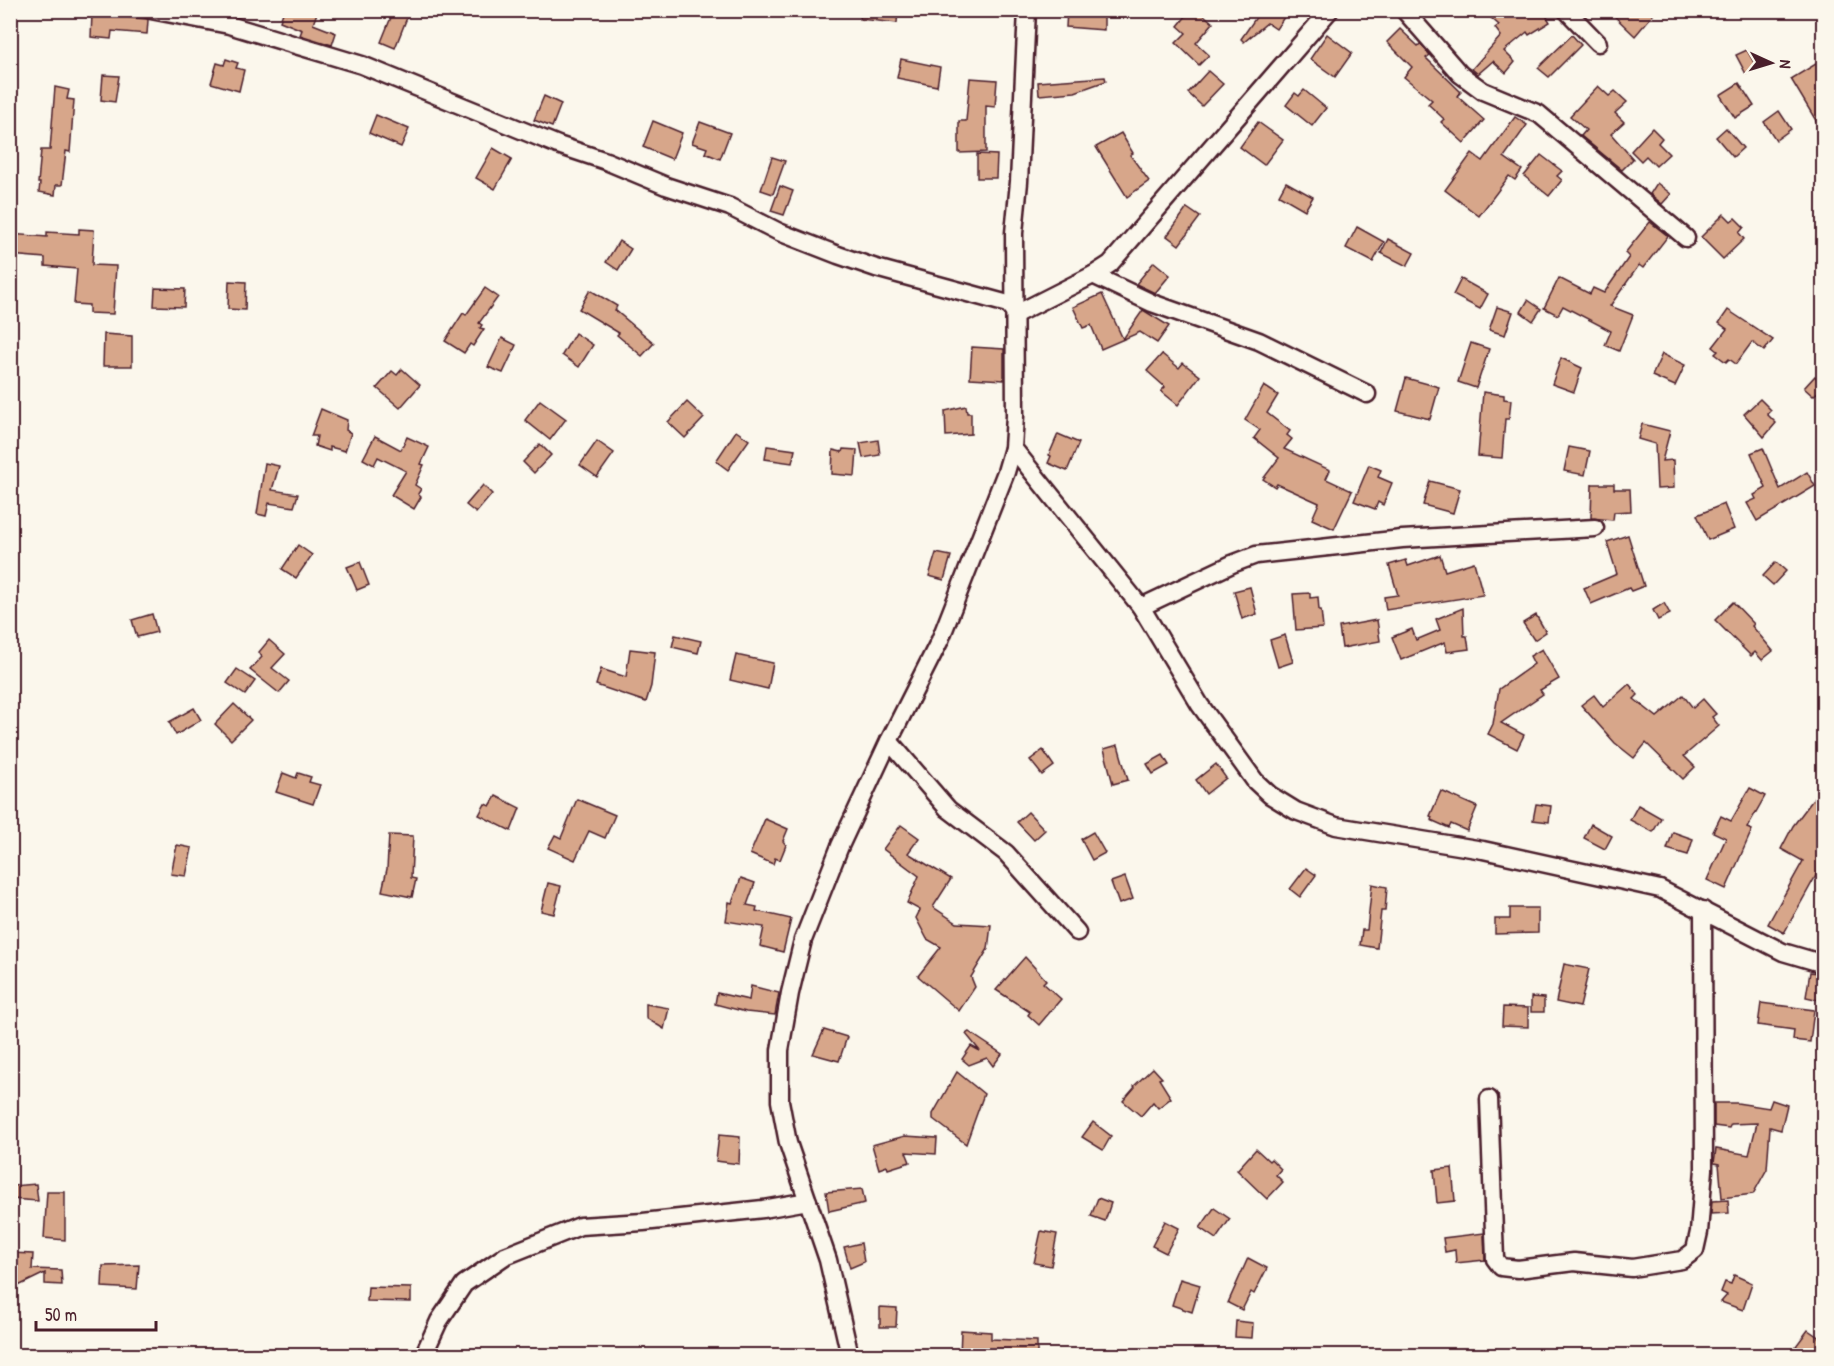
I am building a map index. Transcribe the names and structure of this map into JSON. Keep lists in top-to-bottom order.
{
  "scale_bar": "50 m",
  "north": "right"
}
